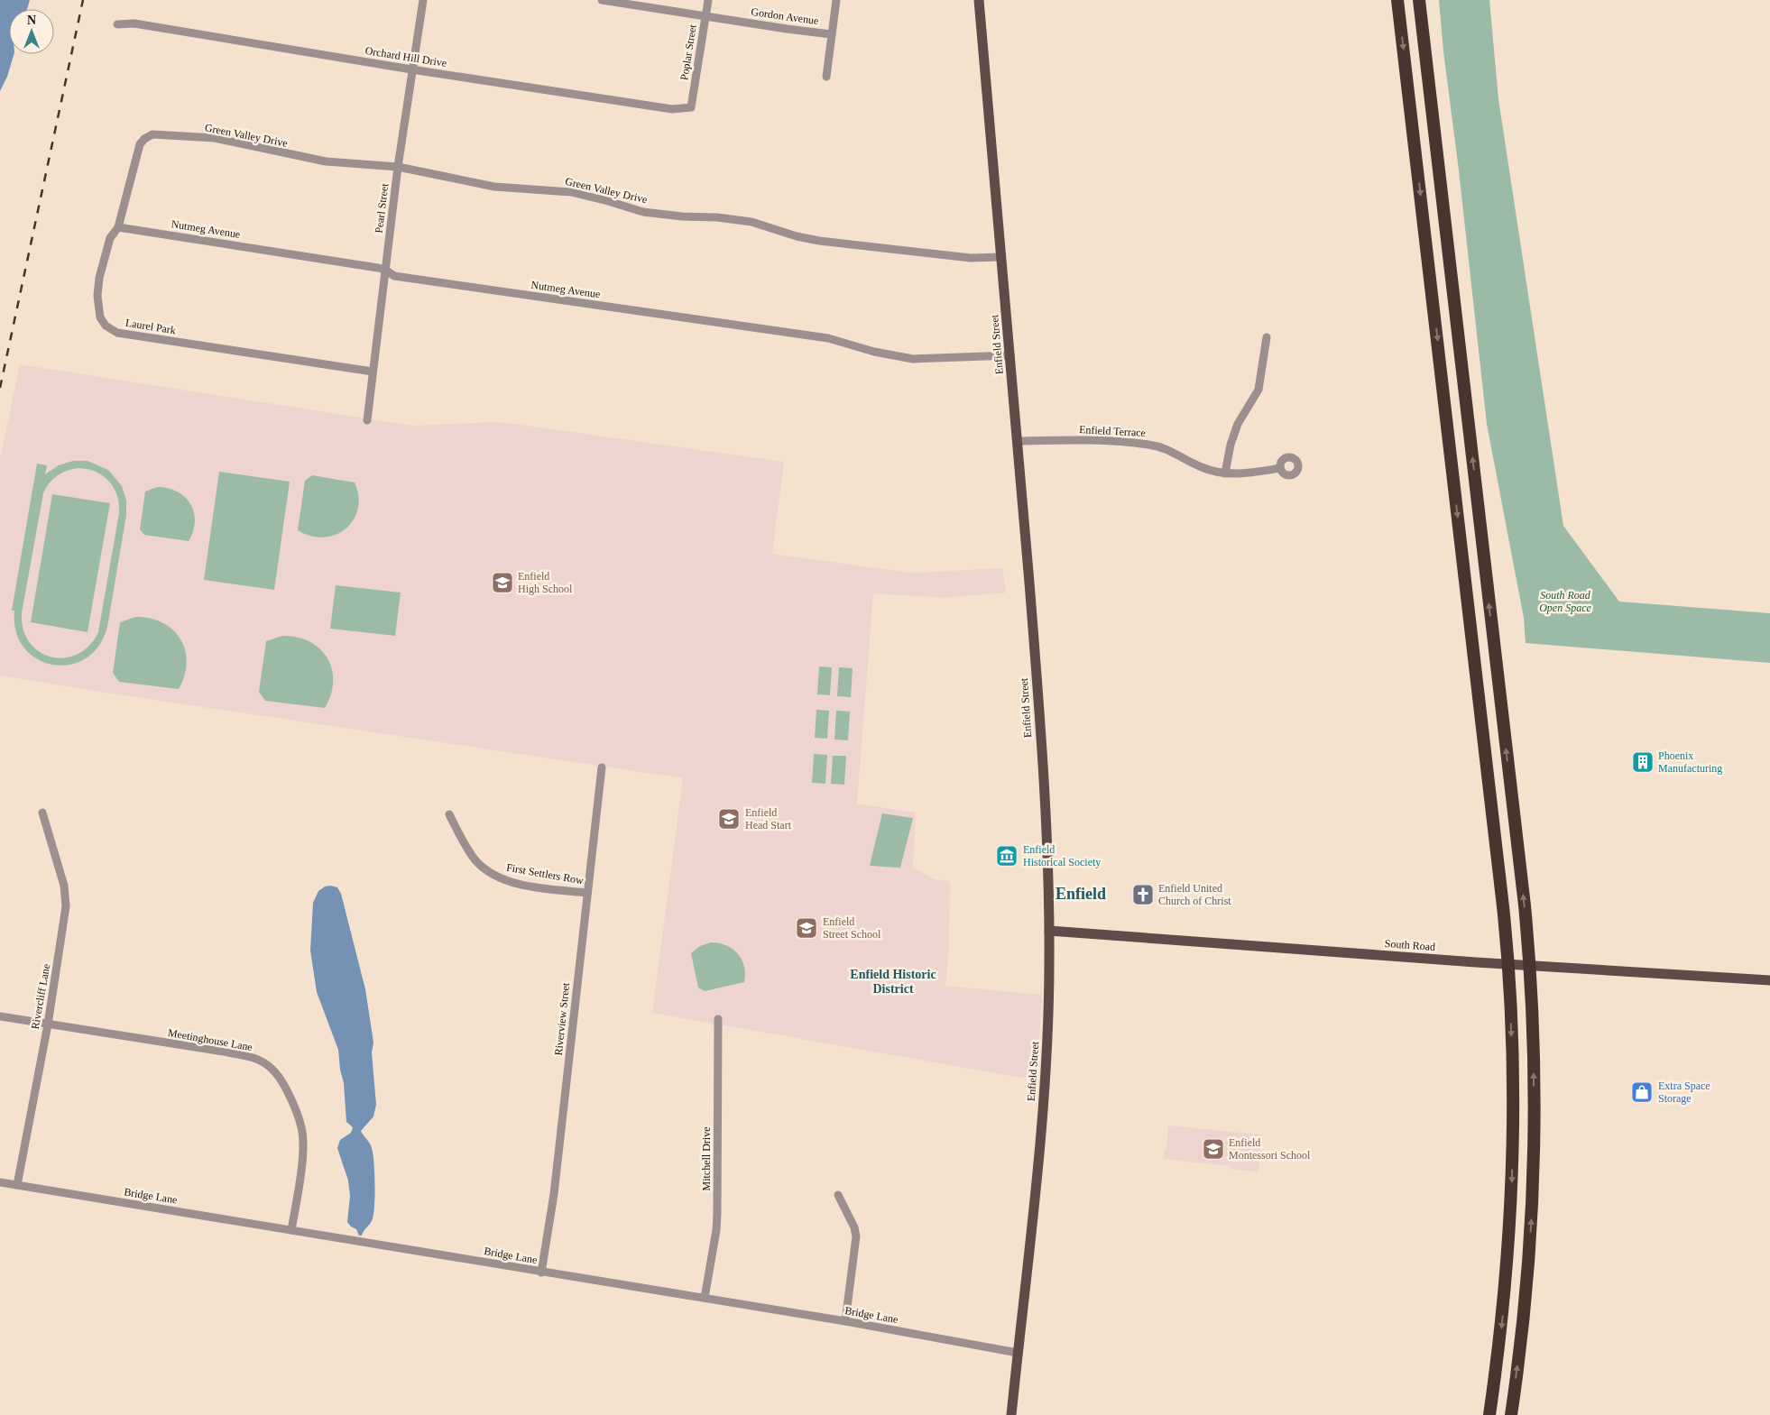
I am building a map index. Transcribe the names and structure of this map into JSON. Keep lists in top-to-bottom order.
{
  "streets": {
    "main road": ["Enfield Street", "South Road"],
    "street": [
      "Gordon Avenue",
      "Poplar Street",
      "Orchard Hill Drive",
      "Green Valley Drive",
      "Pearl Street",
      "Nutmeg Avenue",
      "Laurel Park",
      "Enfield Terrace",
      "First Settlers Row",
      "Rivercliff Lane",
      "Riverview Street",
      "Meetinghouse Lane",
      "Mitchell Drive",
      "Bridge Lane"
    ]
  },
  "crossings": [
    ["Gordon Avenue", "Poplar Street"],
    ["Poplar Street", "Orchard Hill Drive"],
    ["Orchard Hill Drive", "Pearl Street"],
    ["Green Valley Drive", "Pearl Street"],
    ["Green Valley Drive", "Laurel Park"],
    ["Green Valley Drive", "Enfield Street"],
    ["Pearl Street", "Nutmeg Avenue"],
    ["Pearl Street", "Laurel Park"],
    ["Nutmeg Avenue", "Laurel Park"],
    ["Nutmeg Avenue", "Enfield Street"],
    ["Enfield Street", "Enfield Terrace"],
    ["Enfield Street", "South Road"],
    ["Enfield Street", "Bridge Lane"],
    ["First Settlers Row", "Riverview Street"],
    ["Rivercliff Lane", "Meetinghouse Lane"],
    ["Rivercliff Lane", "Bridge Lane"],
    ["Riverview Street", "Bridge Lane"],
    ["Meetinghouse Lane", "Bridge Lane"],
    ["Mitchell Drive", "Bridge Lane"]
  ],
  "districts": ["Enfield", "Enfield Historic District"],
  "parks": ["South Road Open Space"],
  "places": {
    "school or university": [
      "Enfield High School",
      "Enfield Head Start",
      "Enfield Street School",
      "Enfield Montessori School"
    ],
    "building": ["Phoenix Manufacturing"],
    "museum": ["Enfield Historical Society"],
    "church": ["Enfield United Church of Christ"],
    "shop": ["Extra Space Storage"]
  },
  "north": "top"
}
